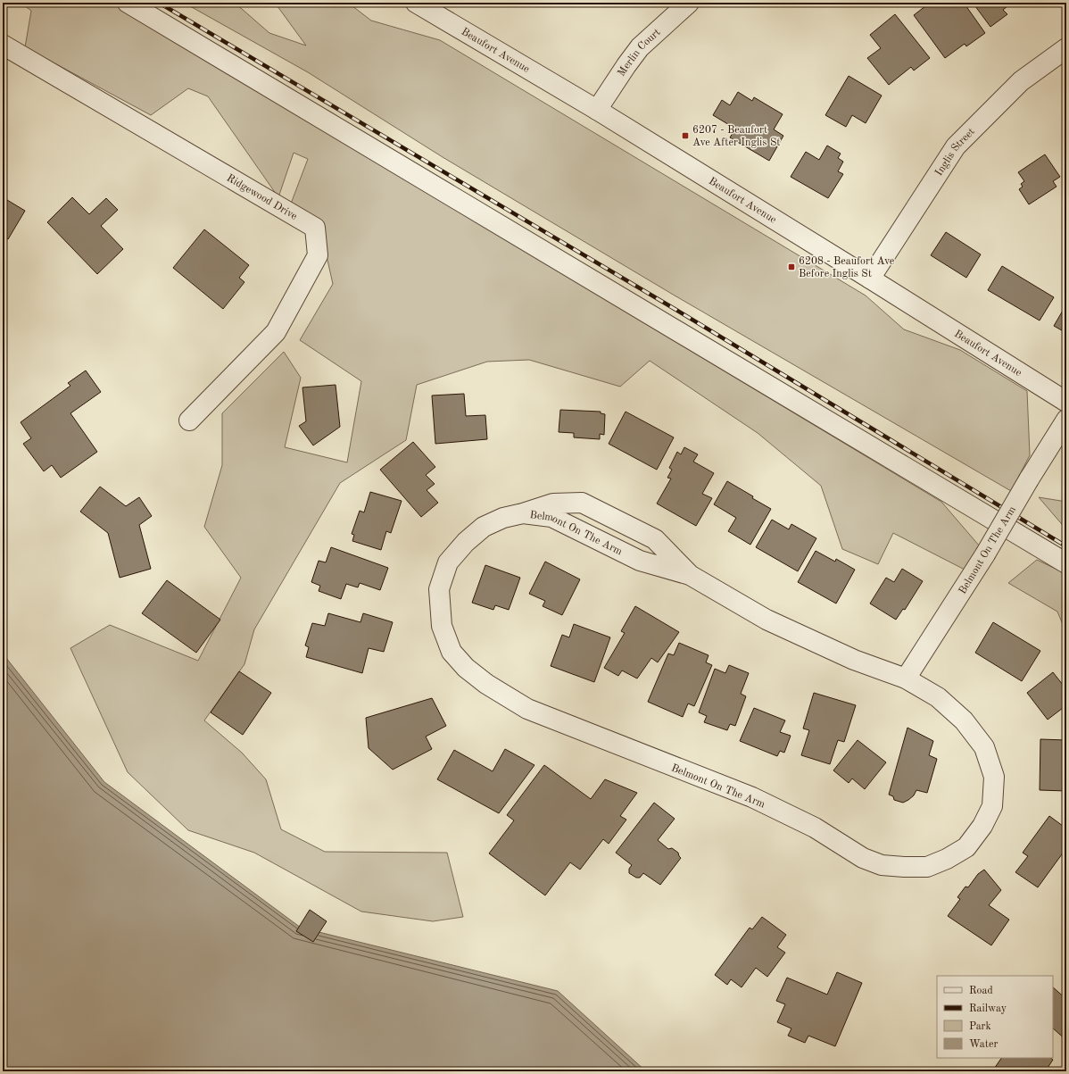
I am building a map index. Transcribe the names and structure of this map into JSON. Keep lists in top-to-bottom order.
{
  "streets": {
    "street": [
      "Beaufort Avenue",
      "Merlin Court",
      "Inglis Street",
      "Ridgewood Drive",
      "Belmont On The Arm"
    ]
  },
  "crossings": [
    ["Beaufort Avenue", "Merlin Court"],
    ["Beaufort Avenue", "Inglis Street"]
  ],
  "places": {
    "transit": ["6207 - Beaufort Ave After Inglis St", "6208 - Beaufort Ave Before Inglis St"]
  },
  "legend": [
    "Road",
    "Railway",
    "Park",
    "Water"
  ]
}
